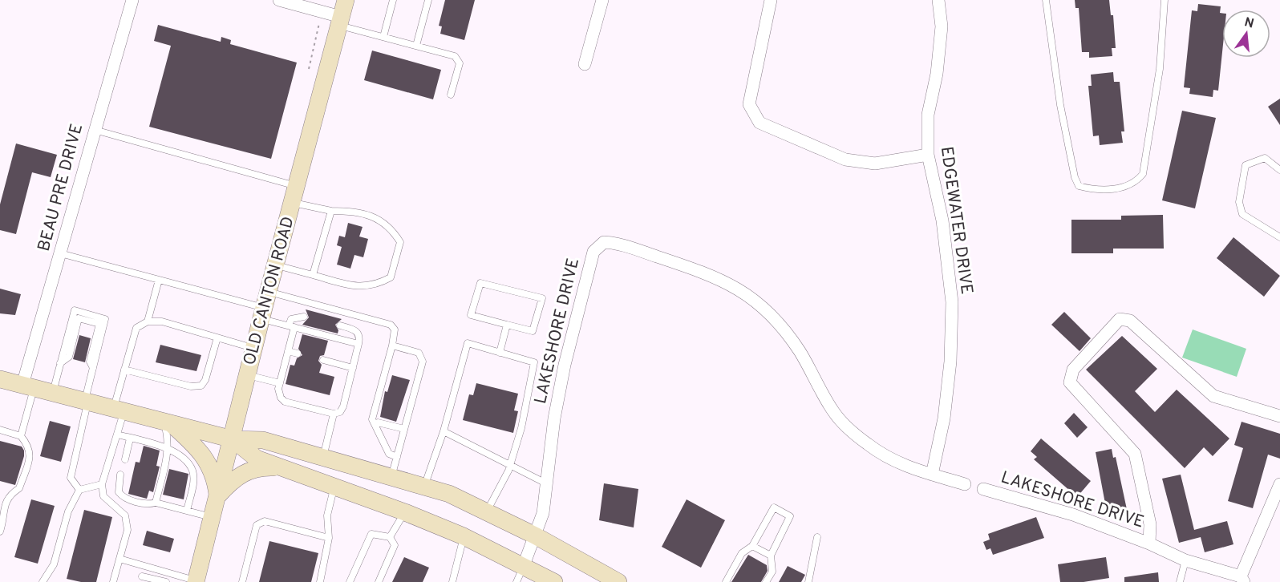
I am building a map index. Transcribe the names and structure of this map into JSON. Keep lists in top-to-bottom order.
{
  "streets": {
    "main road": ["OLD CANTON ROAD"],
    "street": ["BEAU PRE DRIVE", "EDGEWATER DRIVE", "LAKESHORE DRIVE"]
  },
  "crossings": [
    ["EDGEWATER DRIVE", "LAKESHORE DRIVE"]
  ],
  "north": "top"
}
